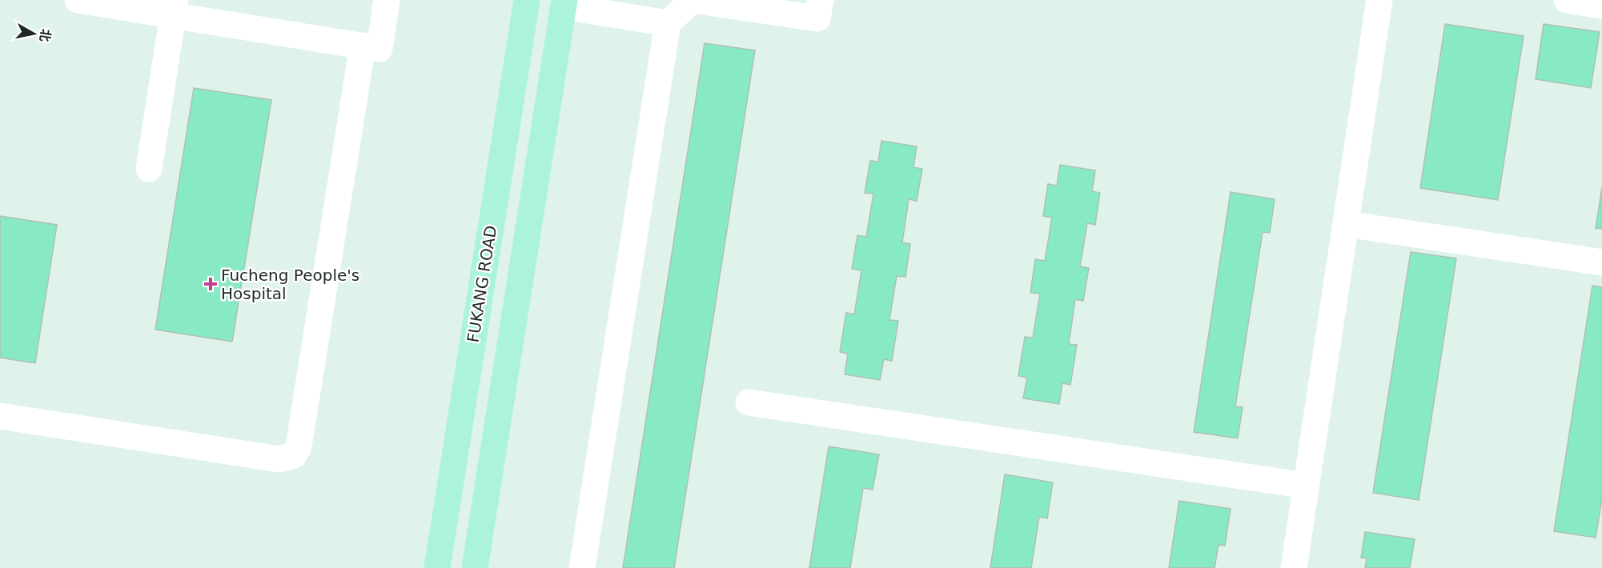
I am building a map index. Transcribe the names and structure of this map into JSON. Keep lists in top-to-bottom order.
{
  "streets": {
    "main road": ["FUKANG ROAD"]
  },
  "places": {
    "health": ["Fucheng People's Hospital"]
  },
  "north": "right"
}
